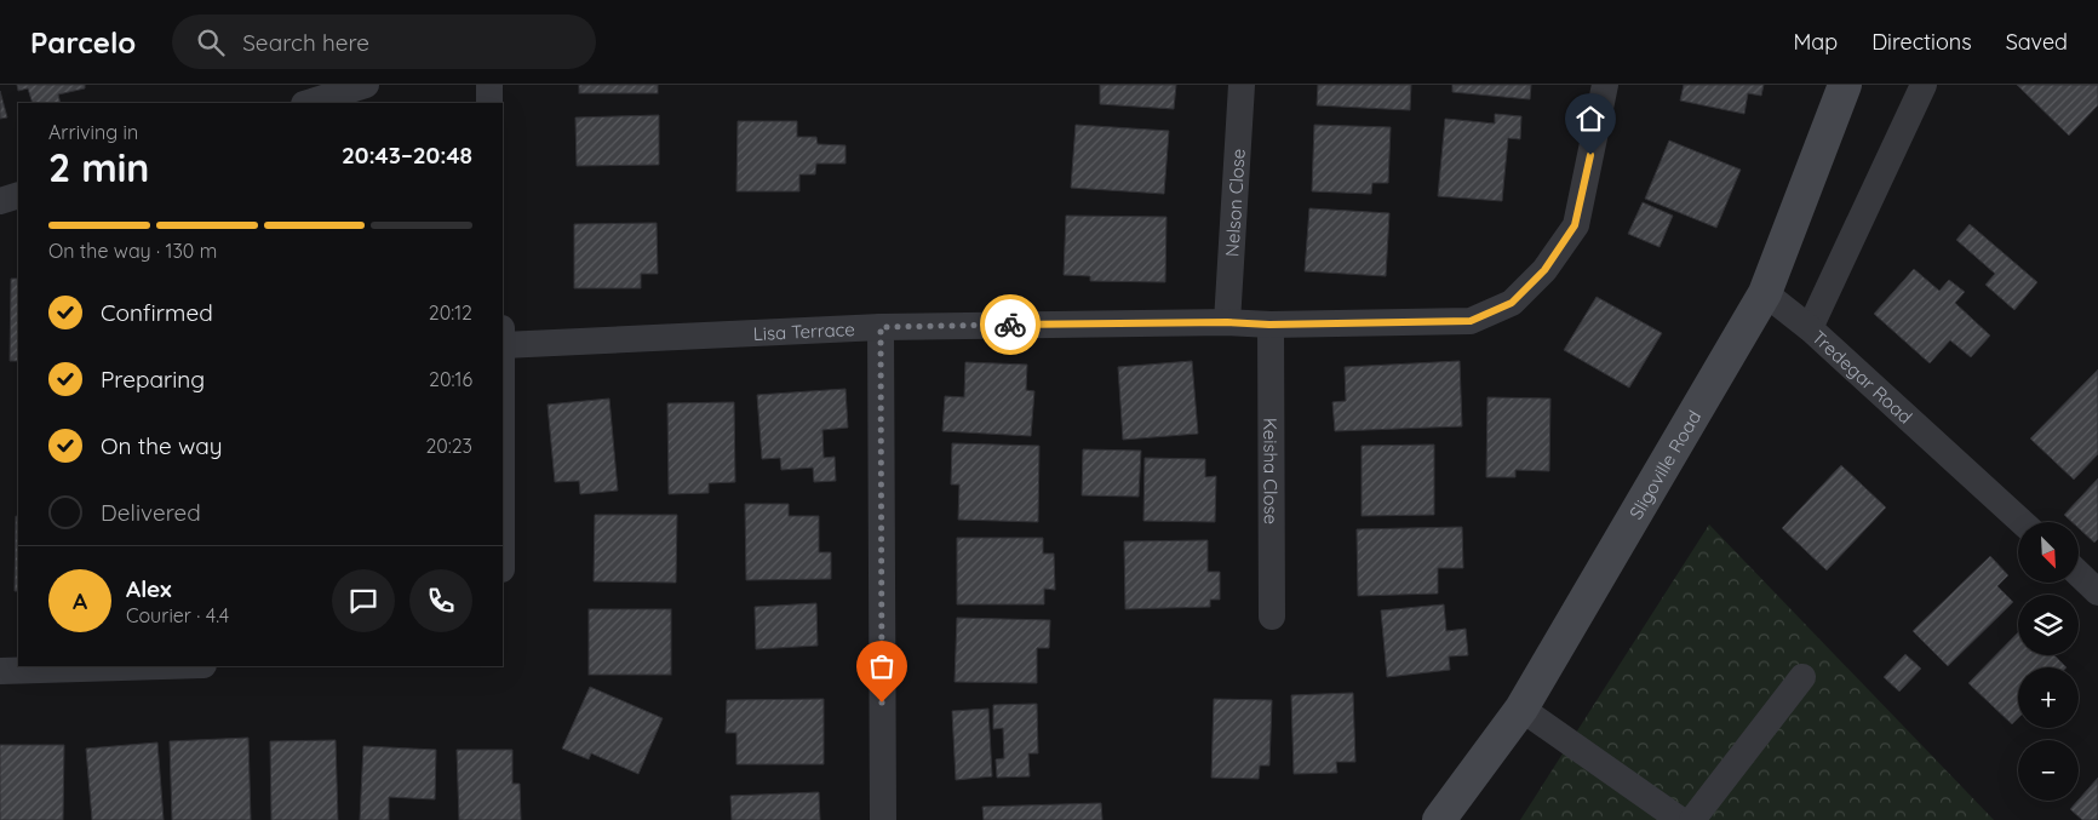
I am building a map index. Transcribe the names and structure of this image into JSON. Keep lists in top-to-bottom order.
{
  "streets": {
    "street": [
      "Nelson Close",
      "Lisa Terrace",
      "Tredegar Road",
      "Sligoville Road",
      "Keisha Close"
    ]
  },
  "crossings": [
    ["Nelson Close", "Lisa Terrace"],
    ["Lisa Terrace", "Keisha Close"]
  ],
  "north": "bottom right",
  "page": {
    "header": "Parcelo",
    "search": "Search here",
    "nav": ["Map", "Directions", "Saved"],
    "heading": ["2 min", "Arriving in", "20:43–20:48"],
    "panel": ["Alex", "Courier · 4.4"],
    "bar": "On the way · 130 m",
    "list": [
      ["Confirmed", "20:12"],
      ["Preparing", "20:16"],
      ["On the way", "20:23"],
      "Delivered"
    ],
    "map_buttons": ["+", "−"],
    "round": "A"
  }
}
